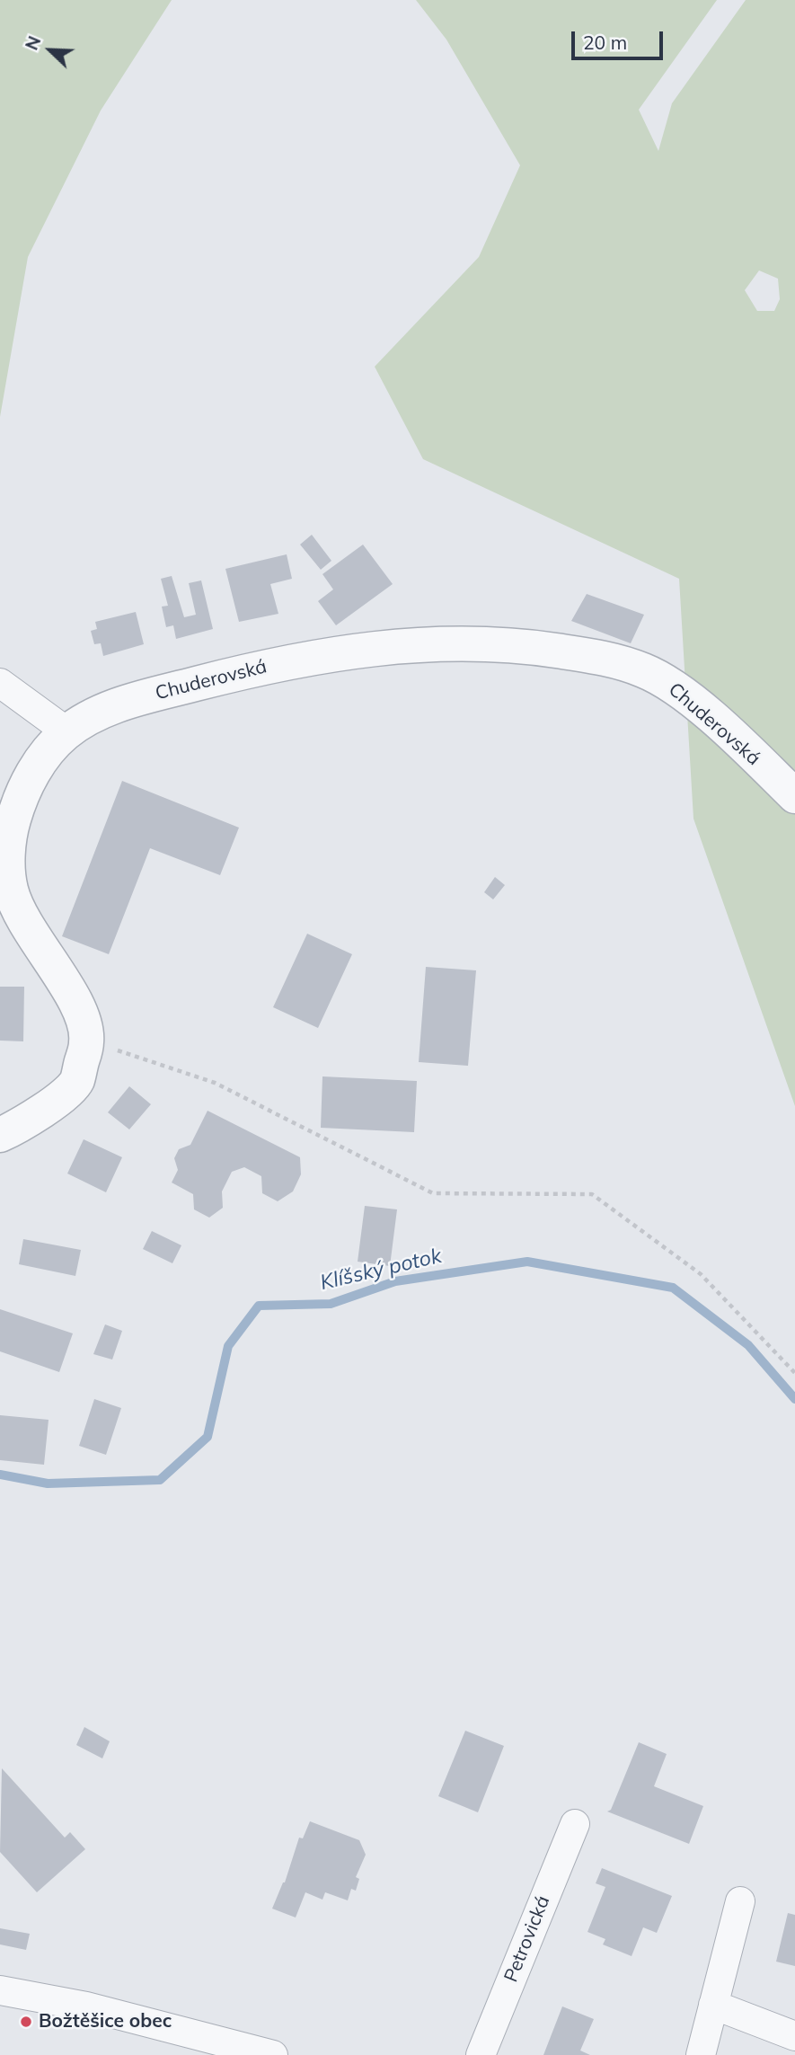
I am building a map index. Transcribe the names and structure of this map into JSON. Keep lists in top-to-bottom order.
{
  "streets": {
    "street": ["Chuderovská", "Petrovická"]
  },
  "water": ["Klíšský potok"],
  "places": ["Božtěšice obec"],
  "scale_bar": "20 m",
  "north": "top left"
}
